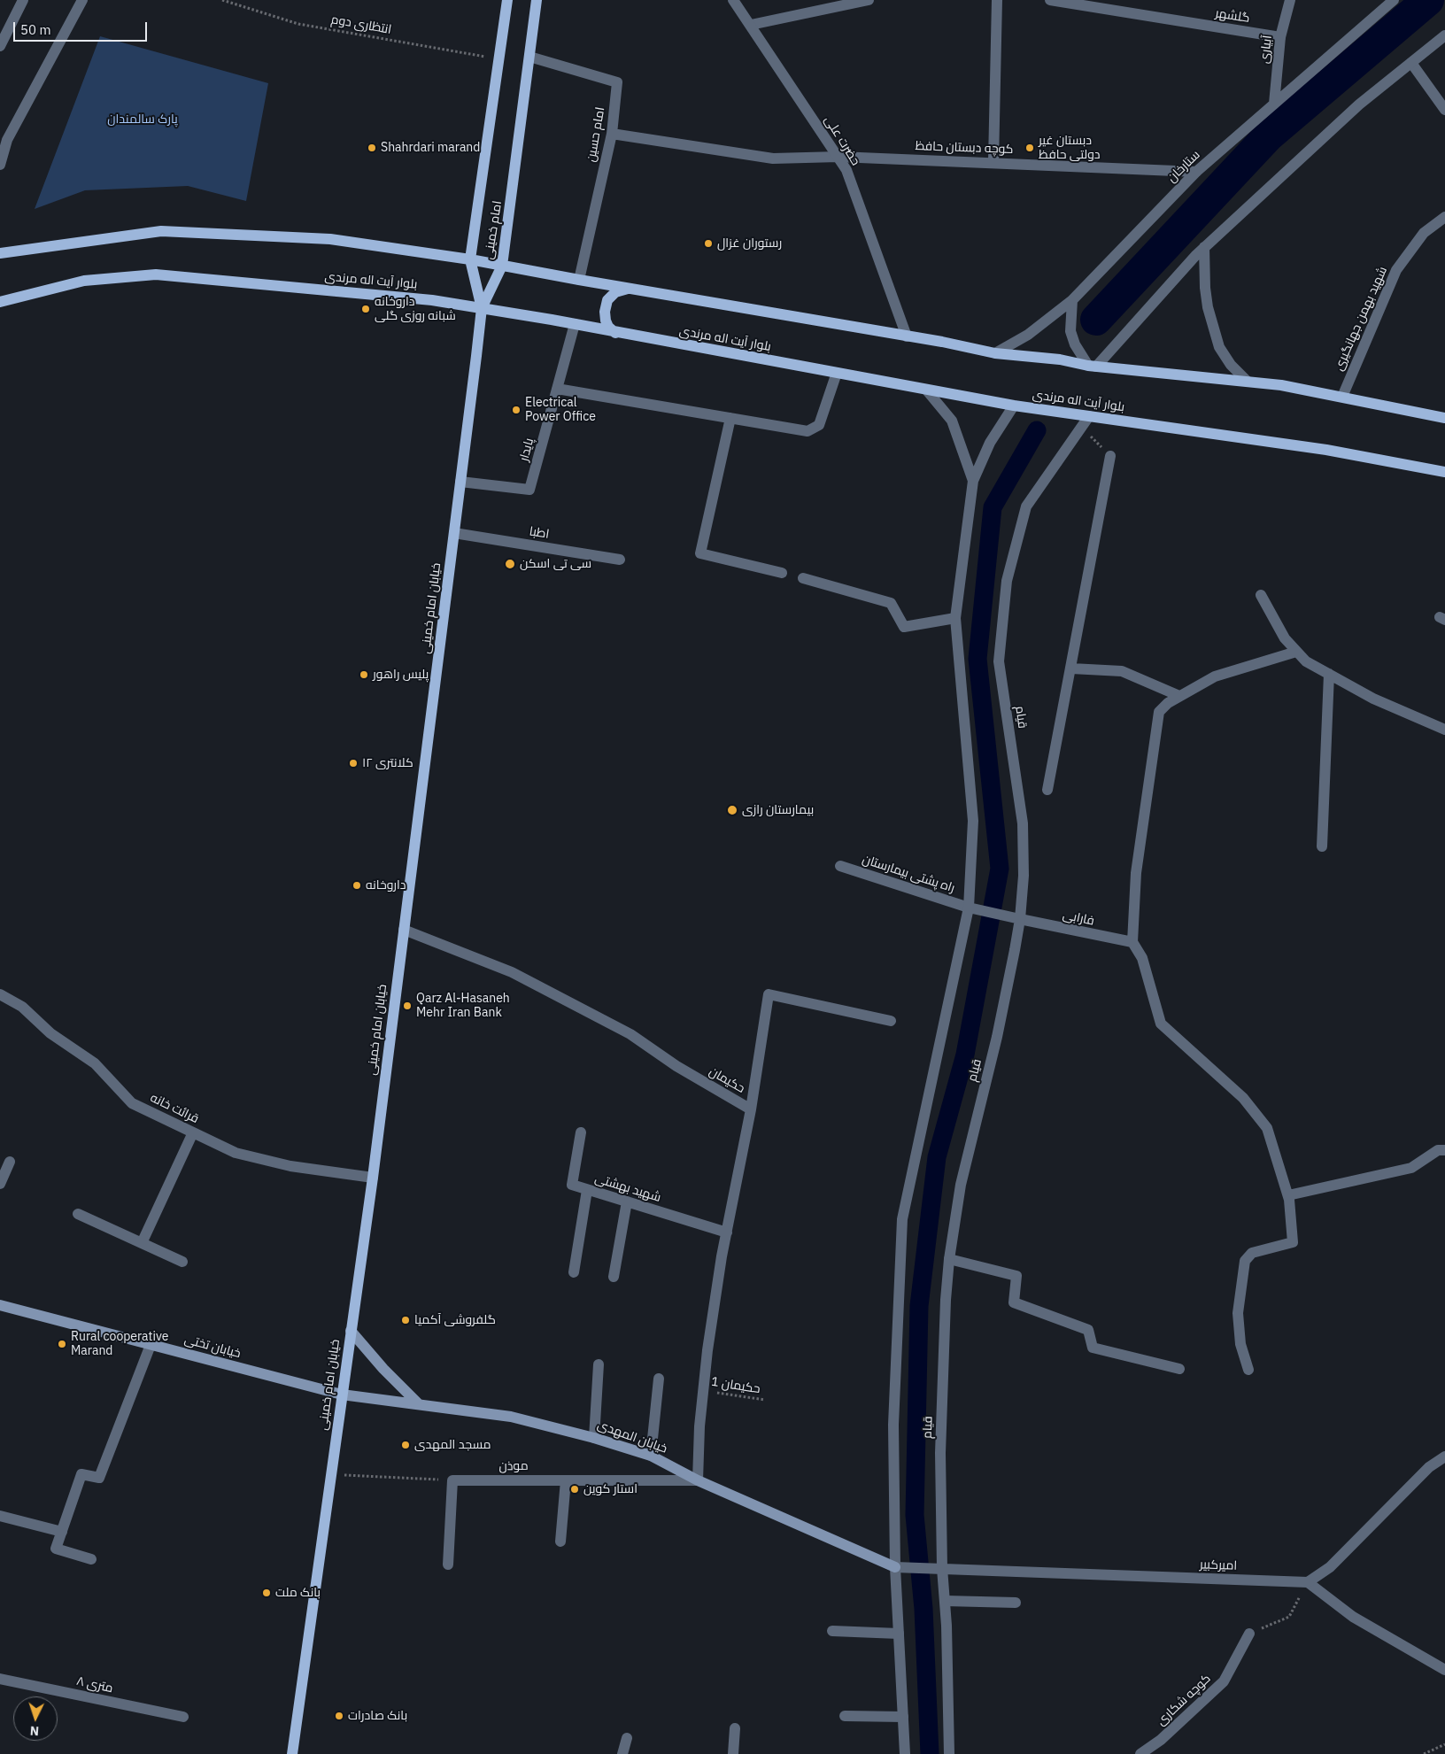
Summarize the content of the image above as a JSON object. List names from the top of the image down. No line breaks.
{"streets":{"main road":["امام خمینی","بلوار آیت اله مرندی","خیابان امام خمینی","خیابان تختی","خیابان المهدی"],"street":["گلشهر","آبیاری","امام حسین","حضرت علی","کوچه دبستان حافظ","ستارخان","شهید بهمن جهانگیری","پایدار","اطبا","قیام","راه پشتی بیمارستان","فارابی","حکیمان","قرائت خانه","شهید بهشتی","موذن","امیرکبیر","۸ متری","کوچه شکاری"],"path":["انتظاری دوم","حکیمان 1"]},"crossings":[["گلشهر","آبیاری"],["انتظاری دوم","امام خمینی"],["آبیاری","ستارخان"],["امام حسین","کوچه دبستان حافظ"],["امام حسین","امام خمینی"],["حضرت علی","کوچه دبستان حافظ"],["کوچه دبستان حافظ","ستارخان"],["امام خمینی","بلوار آیت اله مرندی"],["امام خمینی","خیابان امام خمینی"],["بلوار آیت اله مرندی","پایدار"],["بلوار آیت اله مرندی","خیابان امام خمینی"],["بلوار آیت اله مرندی","قیام"],["پایدار","خیابان امام خمینی"],["اطبا","خیابان امام خمینی"],["خیابان امام خمینی","حکیمان"],["خیابان امام خمینی","قرائت خانه"],["خیابان امام خمینی","خیابان تختی"],["خیابان امام خمینی","خیابان المهدی"],["قیام","راه پشتی بیمارستان"],["قیام","فارابی"],["قیام","امیرکبیر"],["راه پشتی بیمارستان","فارابی"],["حکیمان","شهید بهشتی"],["حکیمان","حکیمان 1"],["حکیمان","خیابان المهدی"],["حکیمان","موذن"],["خیابان تختی","خیابان المهدی"],["خیابان المهدی","موذن"],["خیابان المهدی","امیرکبیر"]],"parks":["پارک سالمندان"],"places":["Shahrdari marand","دبستان غیر دولتی حافظ","رستوران غزال","داروخانه شبانه روزی گلی","Electrical Power Office","سی تی اسکن","پلیس راهور","کلانتری ۱۲","بیمارستان رازی","داروخانه","Qarz Al-Hasaneh Mehr Iran Bank","گلفروشی آکمیا","Rural cooperative Marand","مسجد المهدی","استار کوین","بانک ملت","بانک صادرات"],"scale_bar":"50 m","north":"bottom"}
